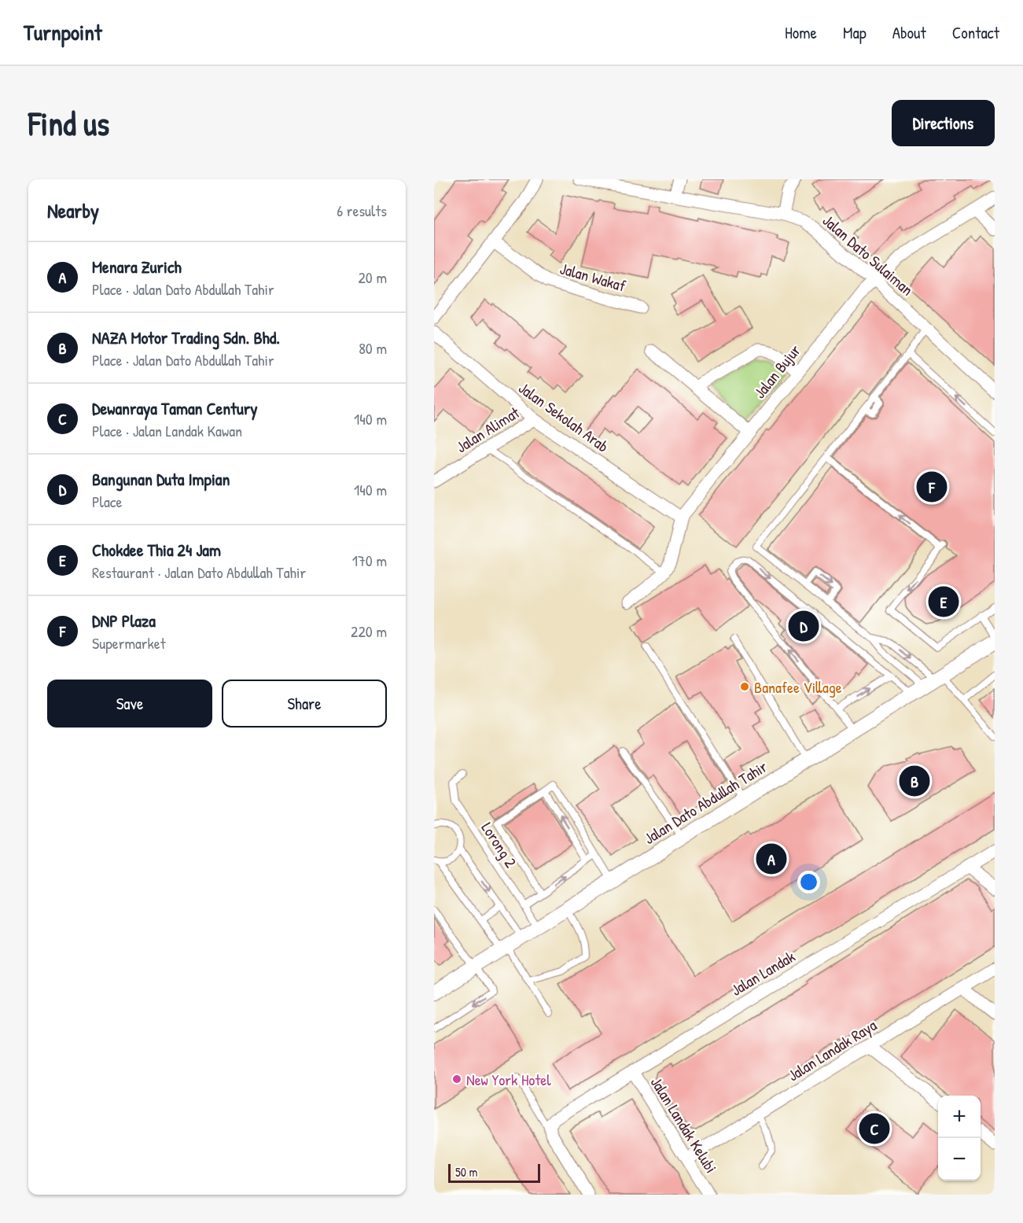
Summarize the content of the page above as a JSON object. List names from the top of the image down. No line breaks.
{"streets":{"street":["Jalan Dato Sulaiman","Jalan Wakaf","Jalan Bujur","Jalan Sekolah Arab","Jalan Alimat","Jalan Dato Abdullah Tahir","Jalan Landak","Jalan Landak Raya","Jalan Landak Kelubi"],"lane":["Lorong 2"]},"crossings":[["Jalan Dato Sulaiman","Jalan Bujur"],["Jalan Bujur","Jalan Sekolah Arab"],["Jalan Sekolah Arab","Jalan Alimat"],["Jalan Dato Abdullah Tahir","Lorong 2"],["Jalan Landak","Jalan Landak Kelubi"],["Jalan Landak Raya","Jalan Landak Kelubi"]],"places":["Banafee Village","New York Hotel"],"scale_bar":"50 m","page":{"header":"Turnpoint","nav":["Home","Map","About","Contact"],"buttons":["Directions",["Save","Share"]],"title":"Find us","heading":["Nearby","6 results"],"list":[{"mark":"A","name":"Menara Zurich","note":"Place · Jalan Dato Abdullah Tahir","value":"20 m"},{"mark":"B","name":"NAZA Motor Trading Sdn. Bhd.","note":"Place · Jalan Dato Abdullah Tahir","value":"80 m"},{"mark":"C","name":"Dewanraya Taman Century","note":"Place · Jalan Landak Kawan","value":"140 m"},{"mark":"D","name":"Bangunan Duta Impian","note":"Place","value":"140 m"},{"mark":"E","name":"Chokdee Thia 24 Jam","note":"Restaurant · Jalan Dato Abdullah Tahir","value":"170 m"},{"mark":"F","name":"DNP Plaza","note":"Supermarket","value":"220 m"}],"pins":["F","E","D","B","A","C"],"map_buttons":["+","−"],"scale":"50 m"}}
